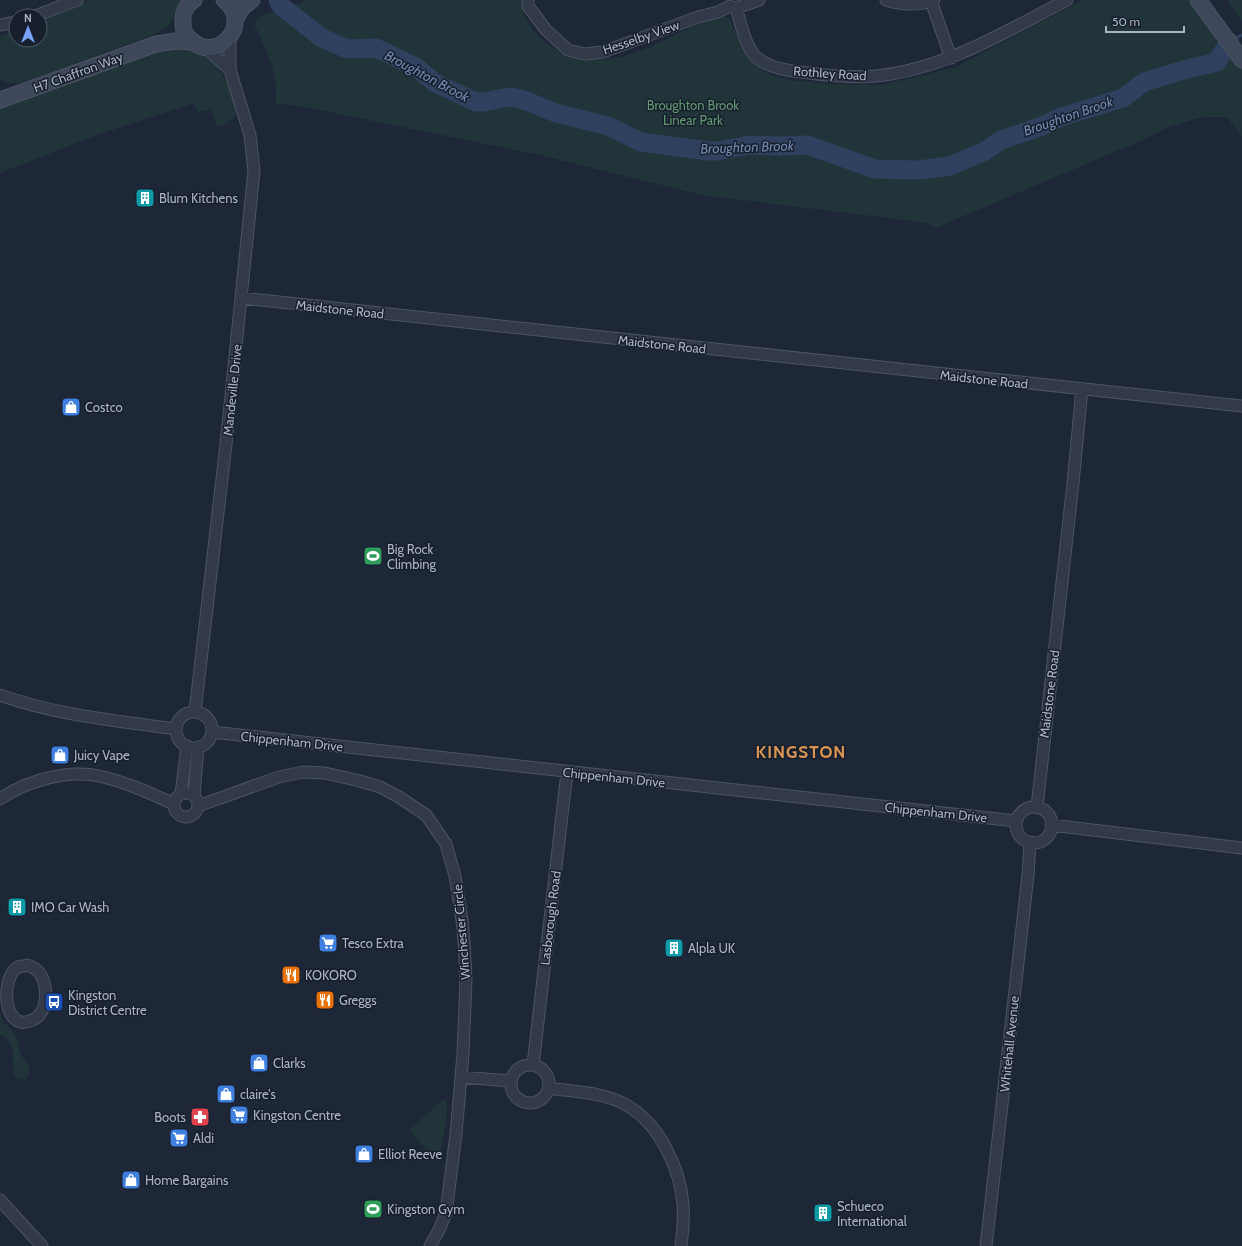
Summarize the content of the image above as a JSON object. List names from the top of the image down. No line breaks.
{"streets":{"street":["Hesselby View","H7 Chaffron Way","Rothley Road","Maidstone Road","Mandeville Drive","Chippenham Drive","Lasborough Road","Winchester Circle","Whitehall Avenue"]},"crossings":[["Hesselby View","Rothley Road"],["Maidstone Road","Mandeville Drive"],["Maidstone Road","Chippenham Drive"],["Maidstone Road","Whitehall Avenue"],["Mandeville Drive","Chippenham Drive"],["Chippenham Drive","Lasborough Road"],["Chippenham Drive","Whitehall Avenue"]],"districts":["KINGSTON"],"water":["Broughton Brook"],"parks":["Broughton Brook Linear Park"],"places":{"building":["Blum Kitchens","IMO Car Wash","Alpla UK","Schueco International"],"shop":["Costco","Juicy Vape","Clarks","claire's","Elliot Reeve","Home Bargains"],"sports":["Big Rock Climbing","Kingston Gym"],"supermarket":["Tesco Extra","Kingston Centre","Aldi"],"restaurant":["KOKORO","Greggs"],"bus stop":["Kingston District Centre"],"pharmacy":["Boots"]},"scale_bar":"50 m","north":"top"}
